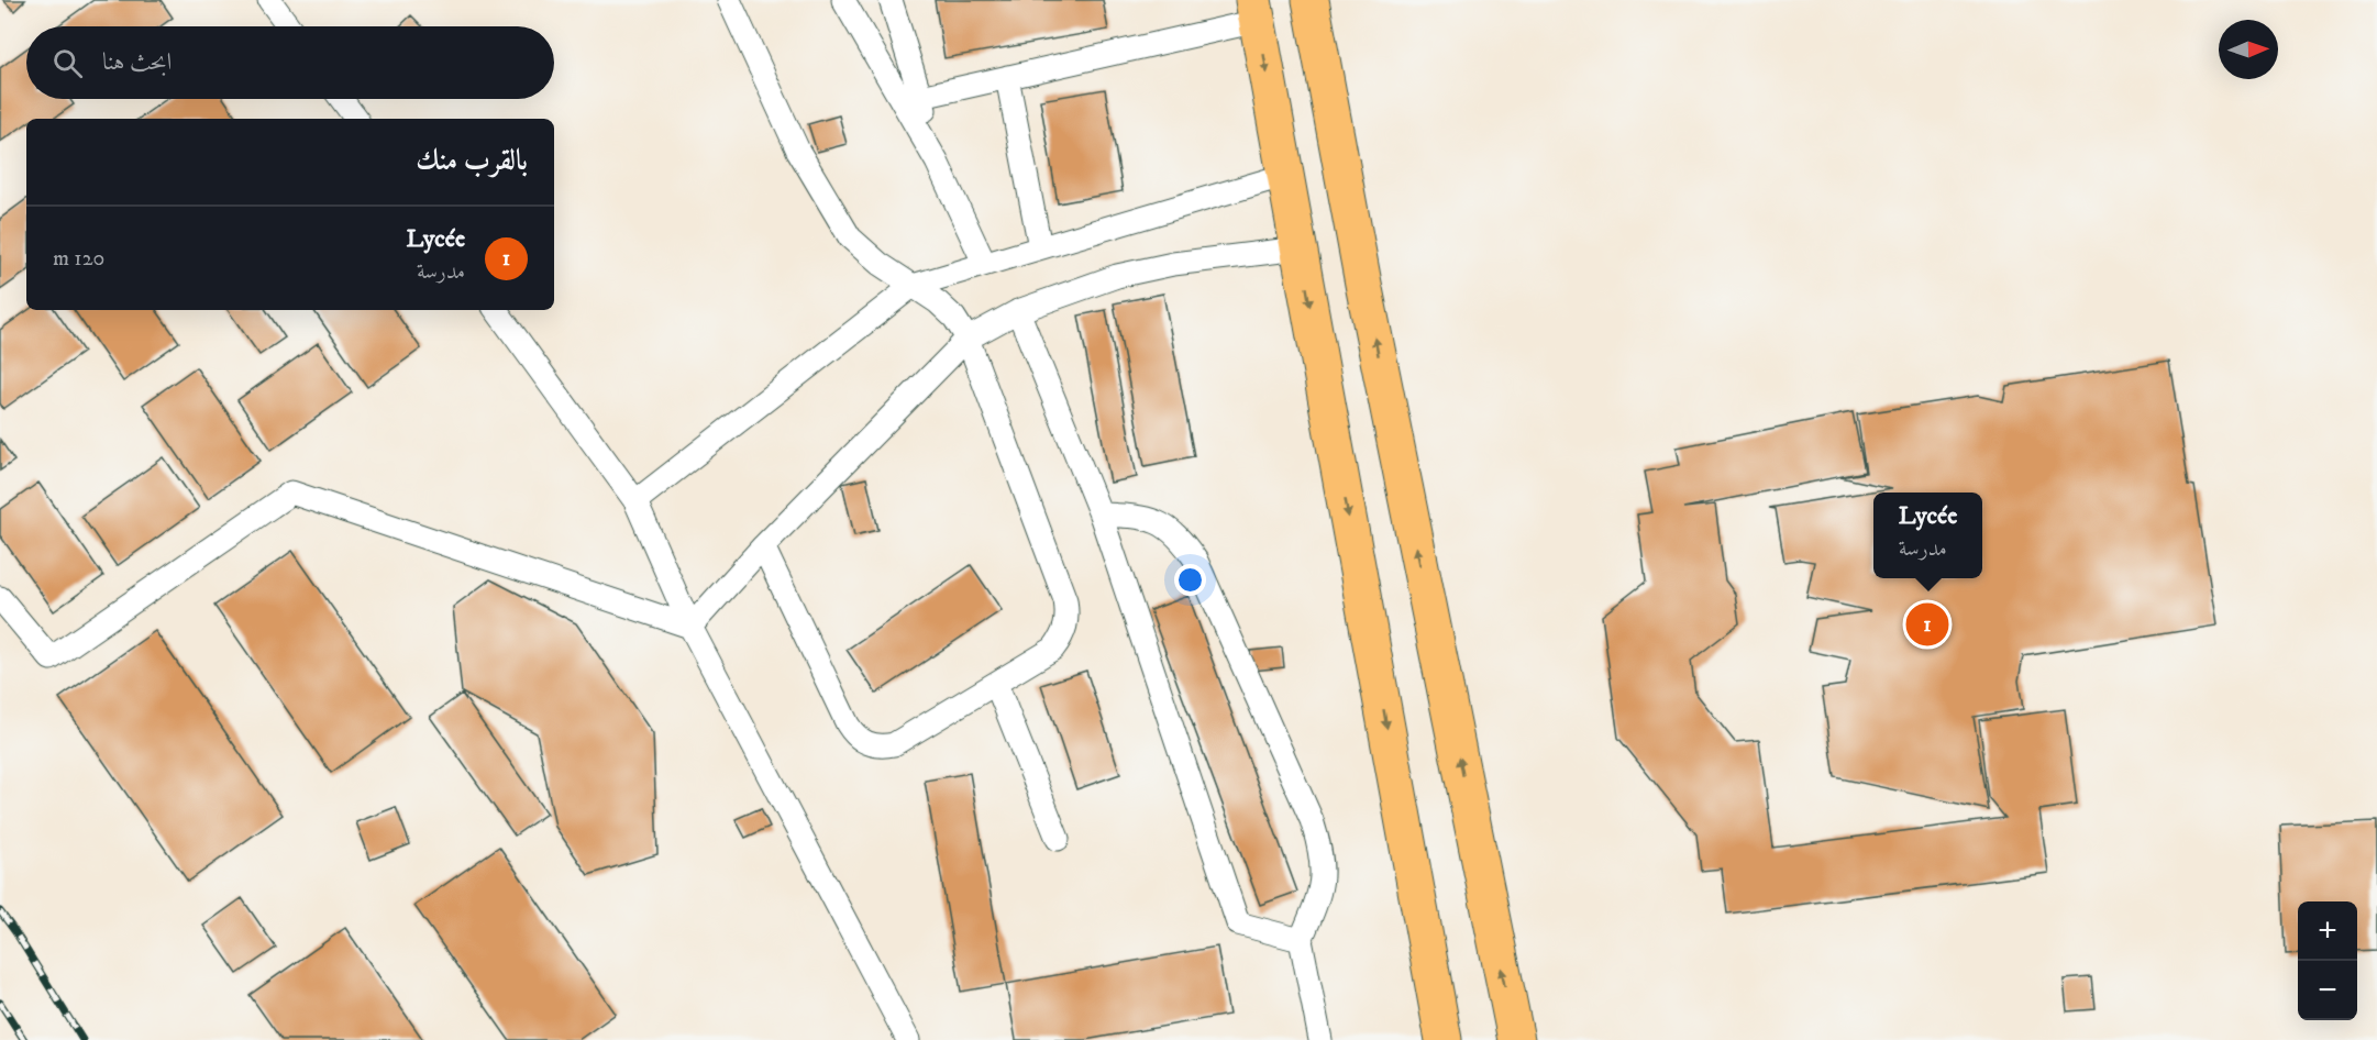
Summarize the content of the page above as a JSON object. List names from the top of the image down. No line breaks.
{"north":"right","page":{"search":"ابحث هنا","heading":"بالقرب منك","list":[{"mark":"1","name":"Lycée","note":"مدرسة","value":"120 m"}],"popup":["Lycée","مدرسة"],"pins":"1","map_buttons":["+","−"]}}
